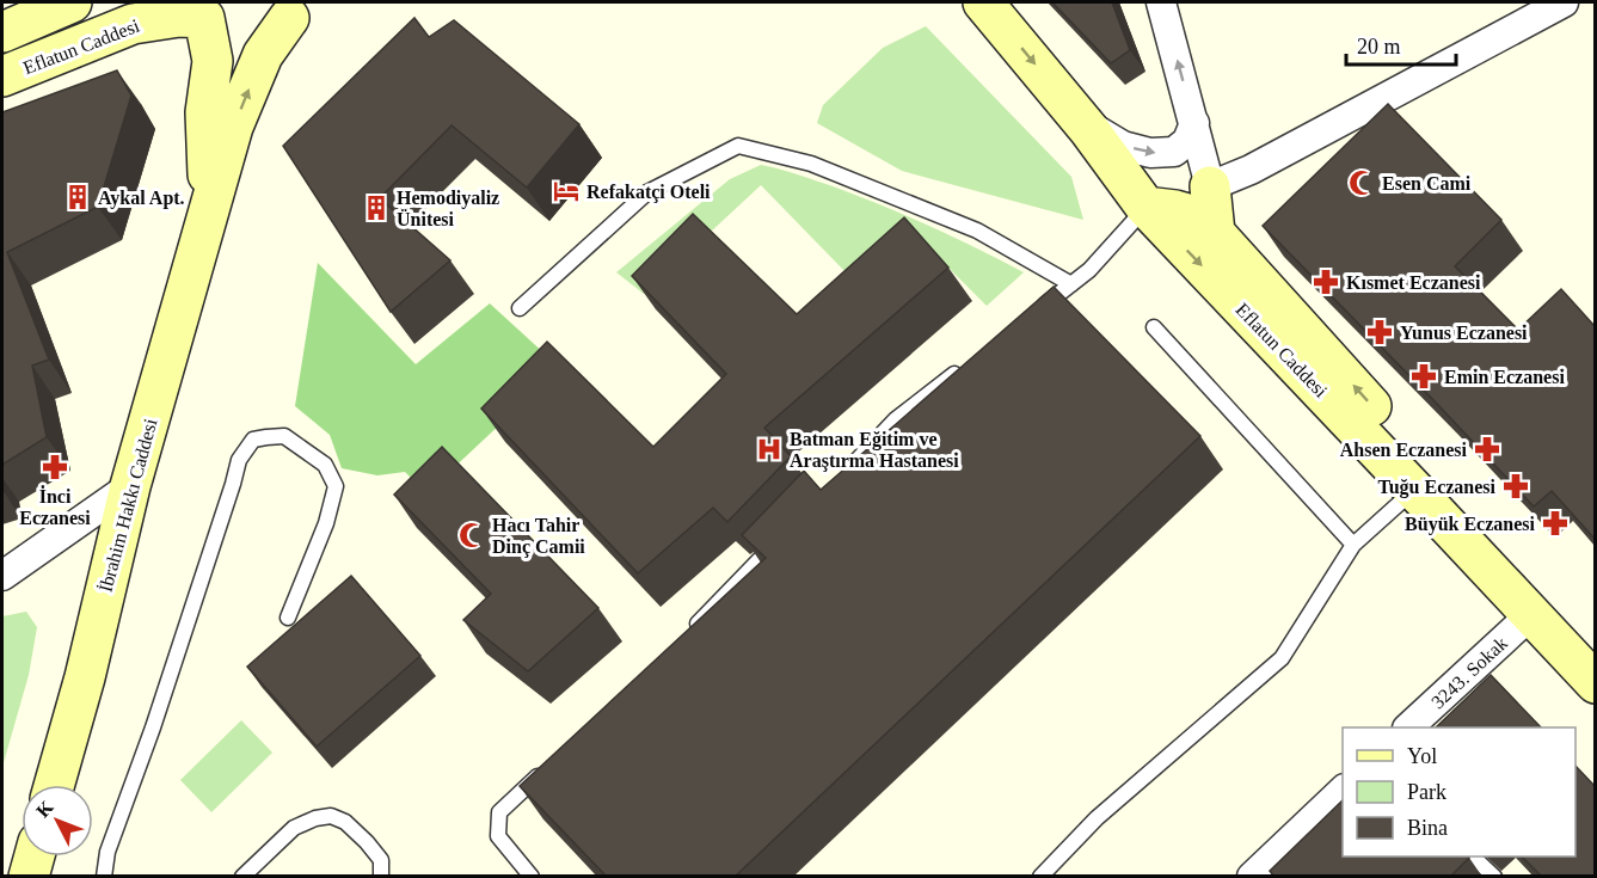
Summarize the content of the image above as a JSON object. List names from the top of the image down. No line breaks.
{"streets":{"street":["Eflatun Caddesi","İbrahim Hakkı Caddesi","3243. Sokak"]},"crossings":[["Eflatun Caddesi","3243. Sokak"]],"places":{"mosque":["Esen Cami","Hacı Tahir Dinç Camii"],"hotel":["Refakatçi Oteli"],"building":["Aykal Apt.","Hemodiyaliz Ünitesi"],"pharmacy":["Kısmet Eczanesi","Yunus Eczanesi","Emin Eczanesi","Ahsen Eczanesi","İnci Eczanesi","Tuğu Eczanesi","Büyük Eczanesi"],"hospital":["Batman Eğitim ve Araştırma Hastanesi"]},"legend":["Yol","Park","Bina"],"scale_bar":"20 m","north":"top left"}
